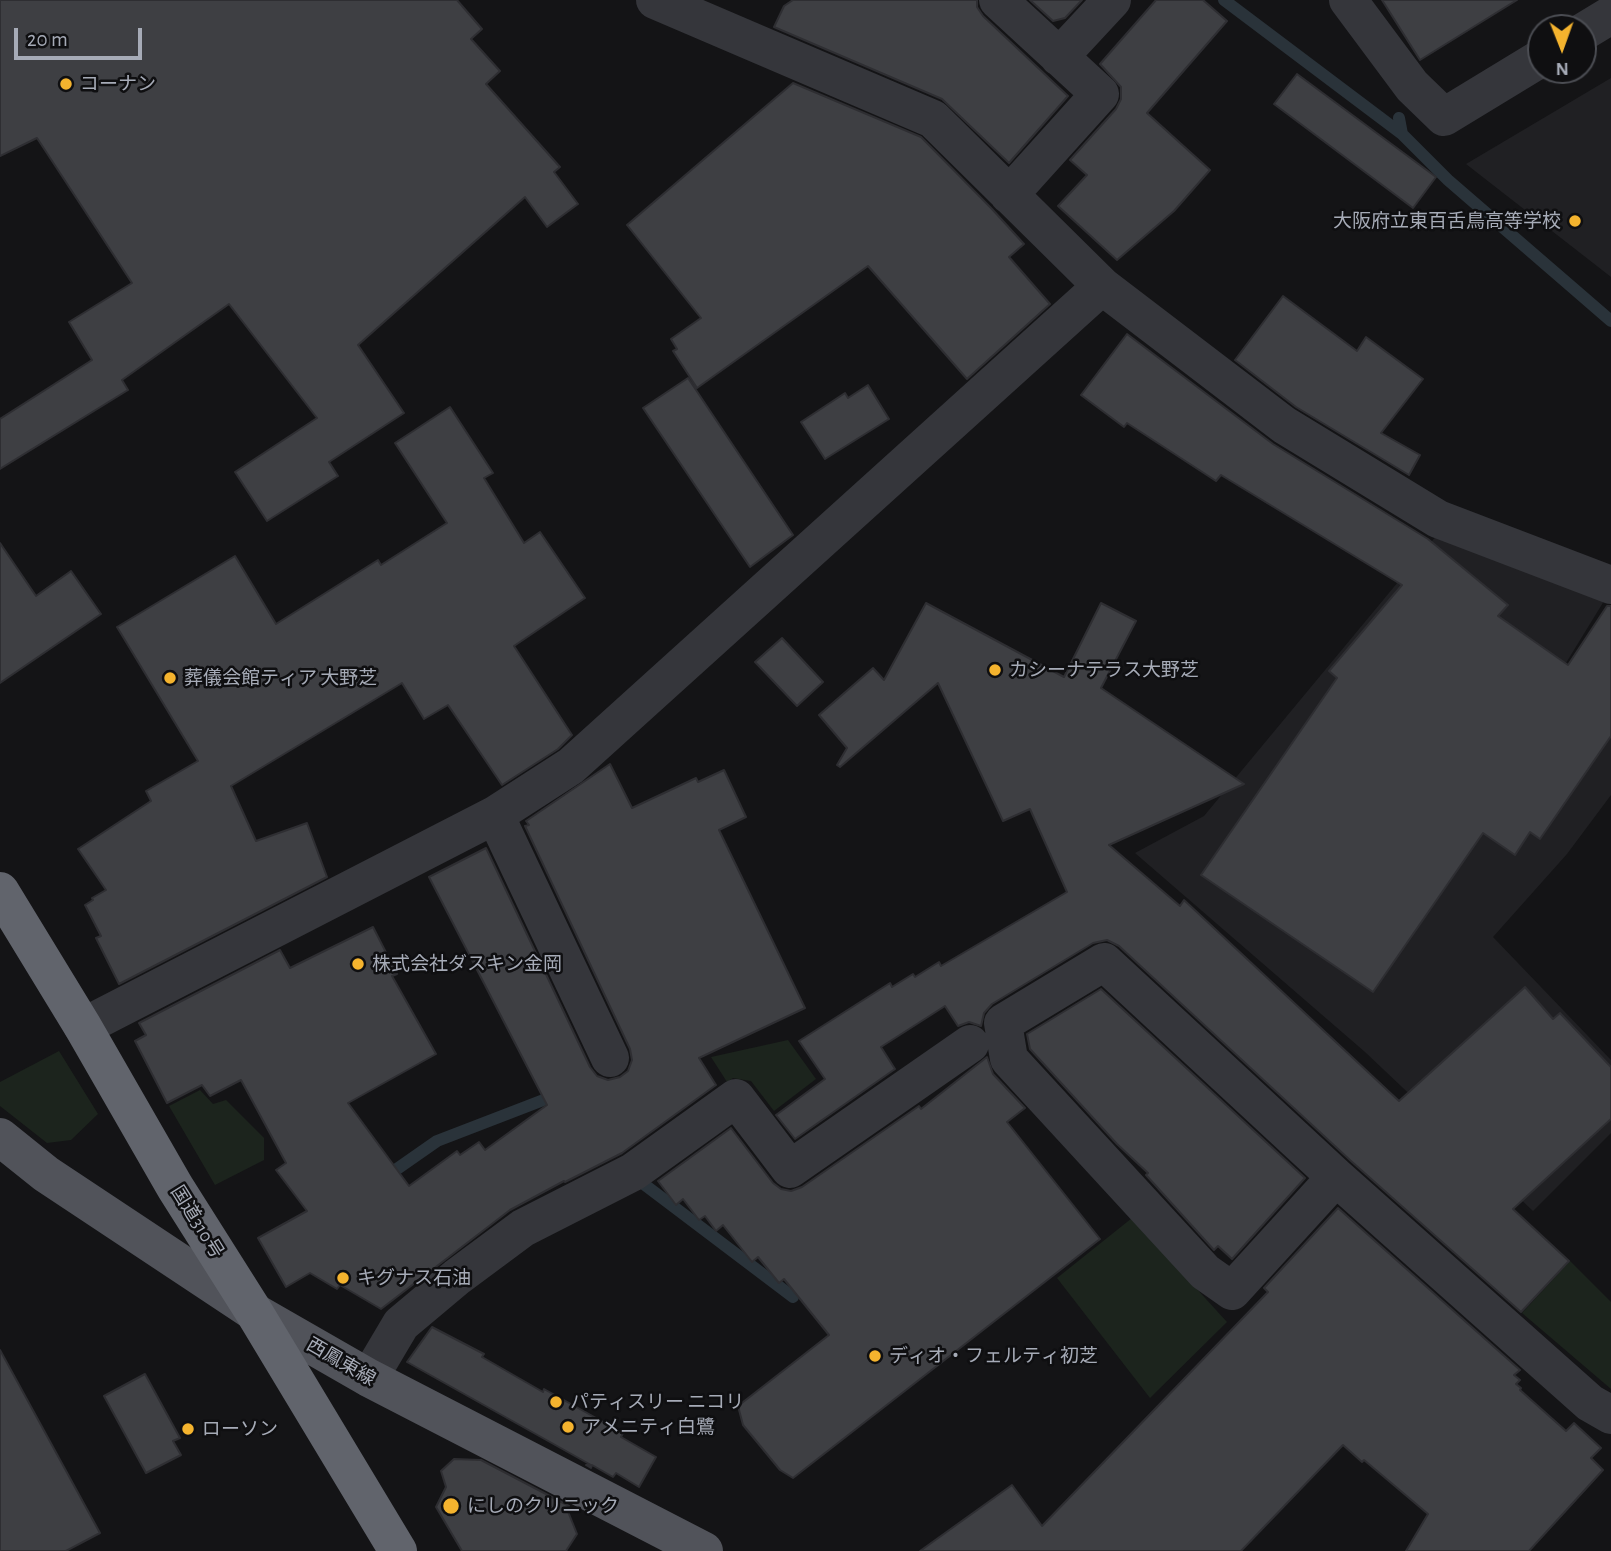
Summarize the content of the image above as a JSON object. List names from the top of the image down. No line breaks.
{"streets":{"highway":["国道310号"],"main road":["西鳳東線"]},"crossings":[["国道310号","西鳳東線"]],"places":["コーナン","大阪府立東百舌鳥高等学校","カシーナテラス大野芝","葬儀会館ティア 大野芝","株式会社ダスキン金岡","キグナス石油","ディオ・フェルティ初芝","パティスリー ニコリ","アメニティ白鷺","ローソン","にしのクリニック"],"scale_bar":"20 m","north":"bottom"}
